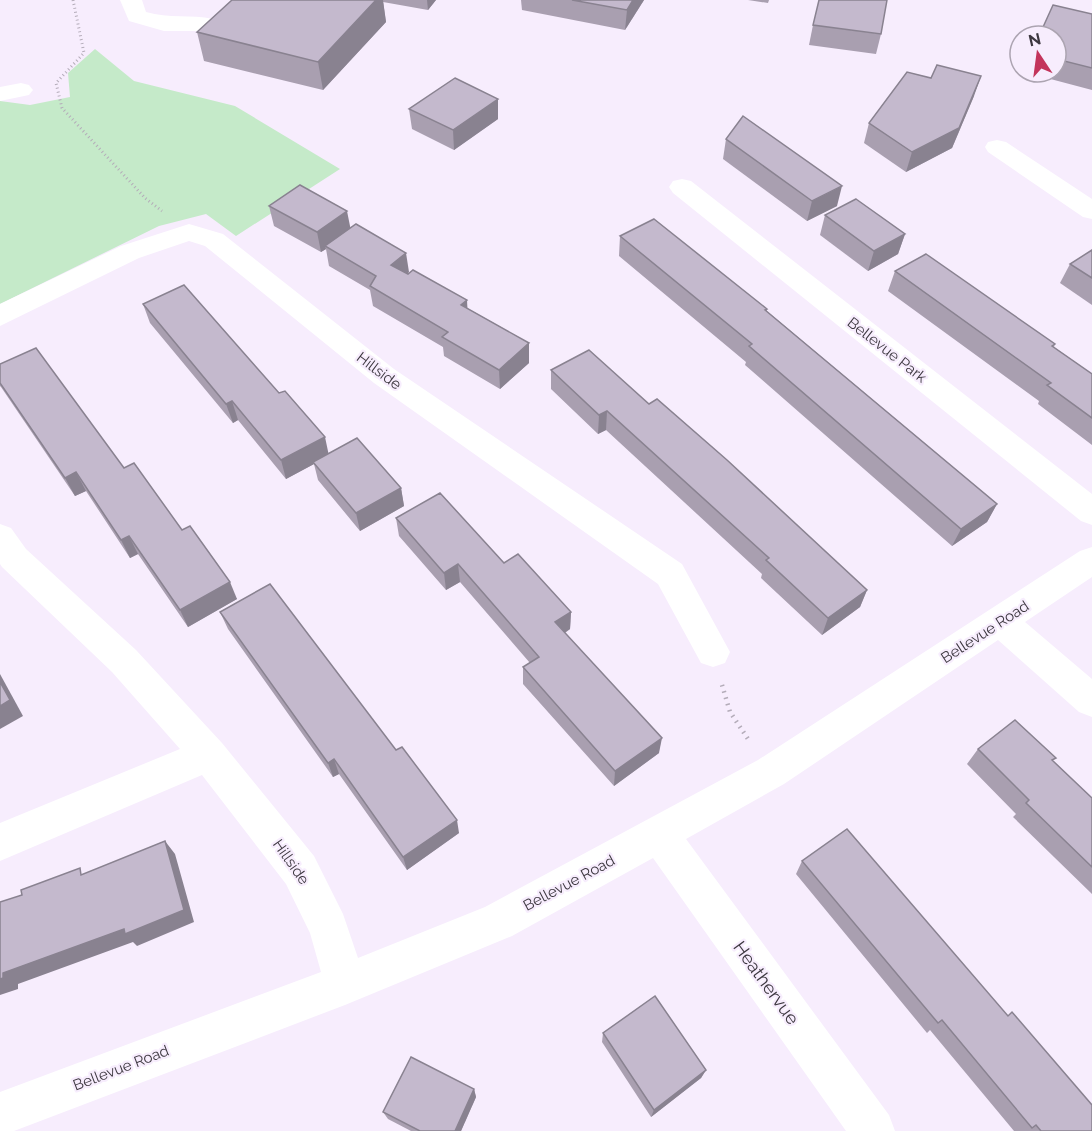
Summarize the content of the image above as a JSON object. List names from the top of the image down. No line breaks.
{"streets":{"street":["Bellevue Park","Hillside","Bellevue Road","Heathervue"]},"crossings":[["Hillside","Bellevue Road"],["Bellevue Road","Heathervue"]],"north":"top"}
